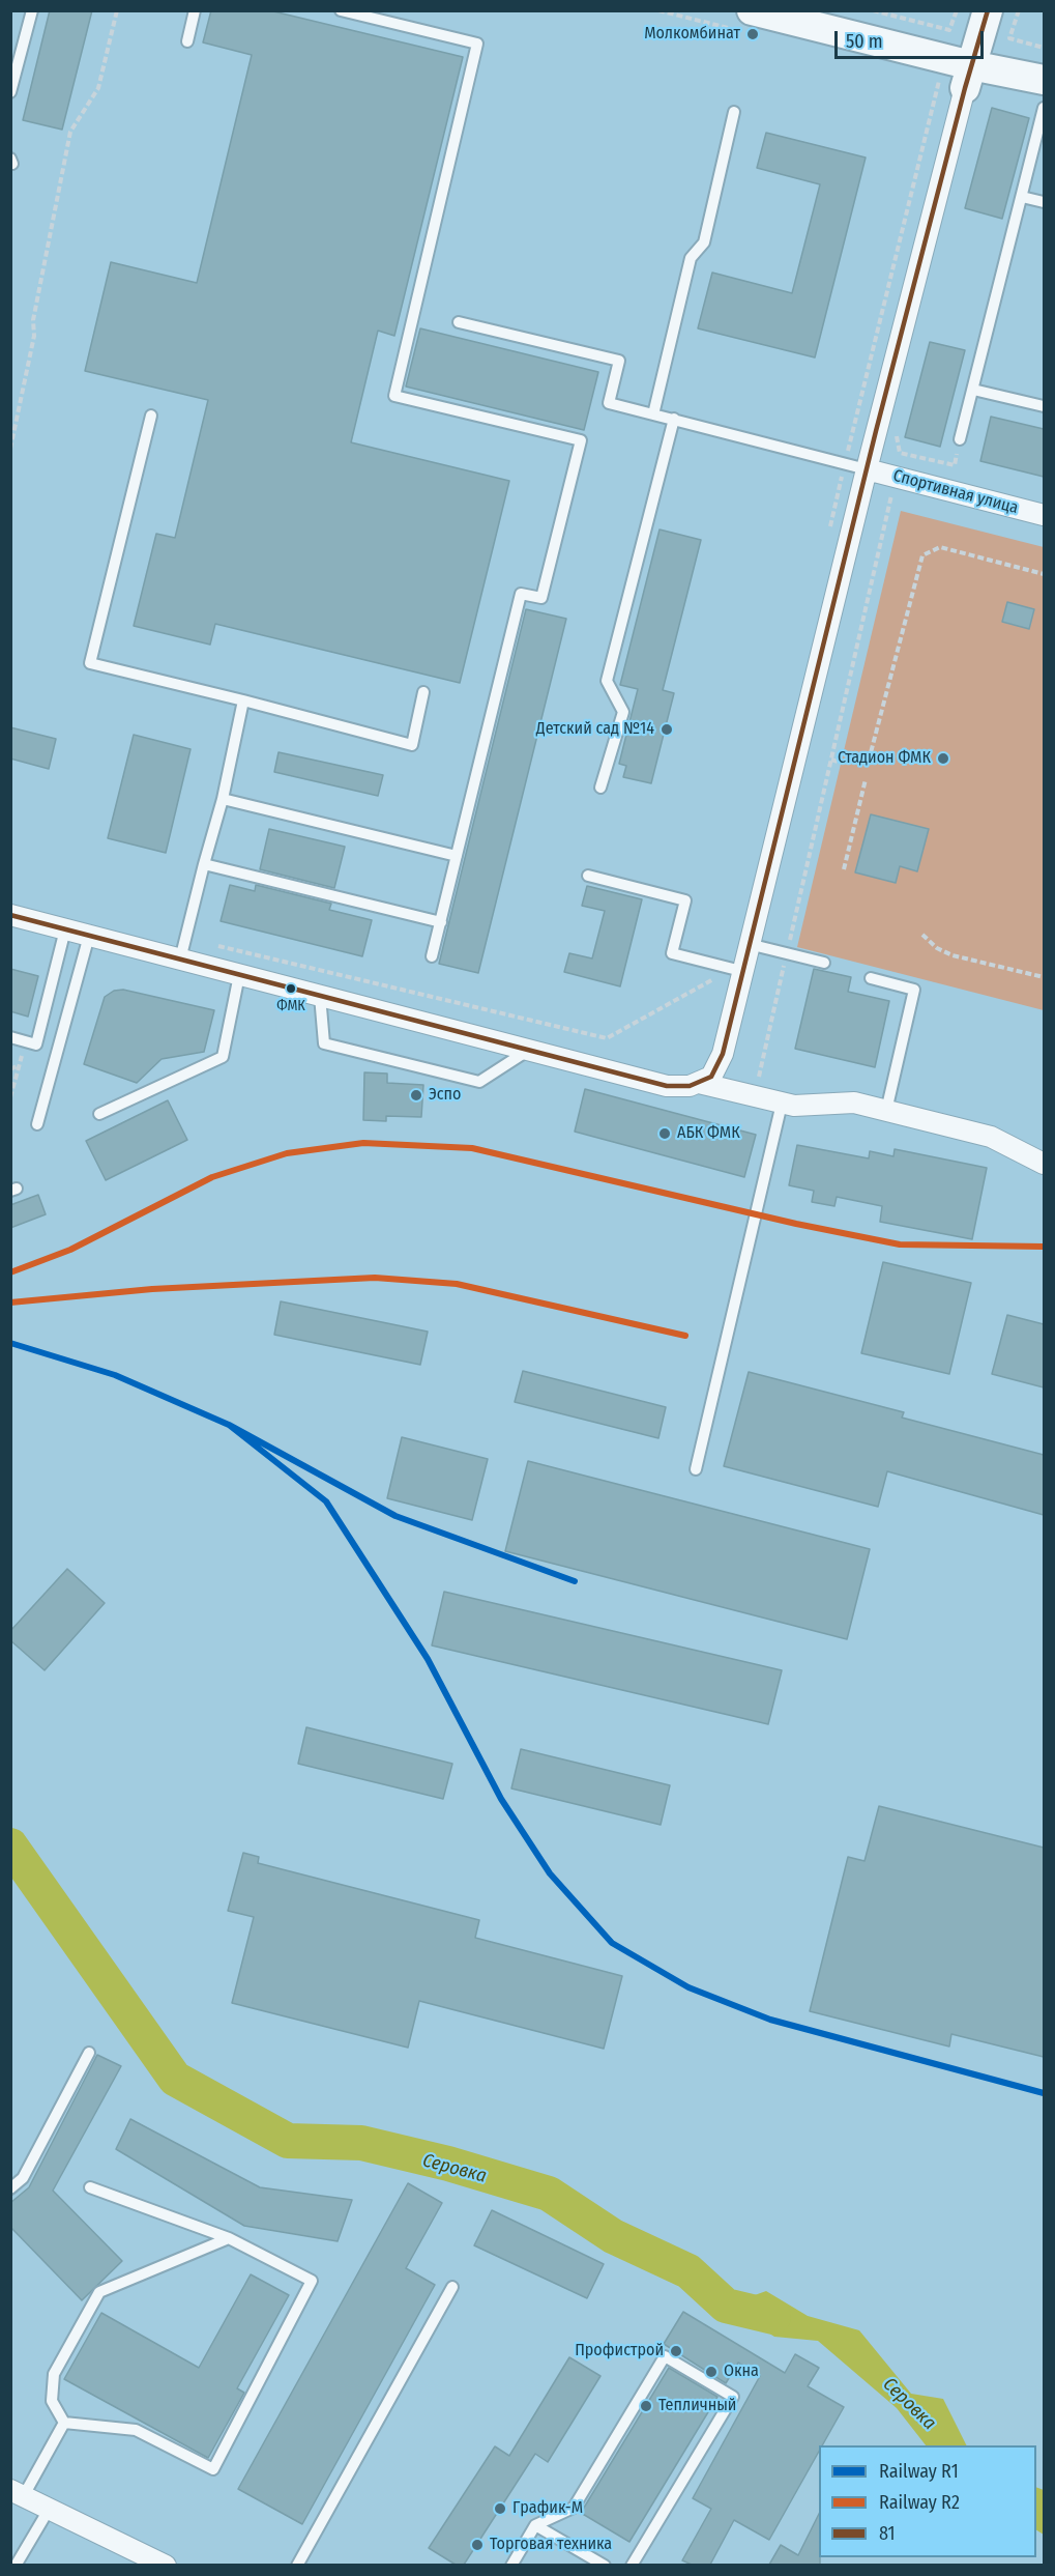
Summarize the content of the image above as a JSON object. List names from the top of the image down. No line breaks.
{"streets":{"street":["Спортивная улица"]},"water":["Серовка"],"places":["Молкомбинат","Детский сад №14","Стадион ФМК","ФМК","Эспо","АБК ФМК","Профистрой","Окна","Тепличный","График-М","Торговая техника"],"lines":["transit line 81","rail line R2","rail line R1"],"legend":["Railway R1","Railway R2","81"],"scale_bar":"50 m"}
